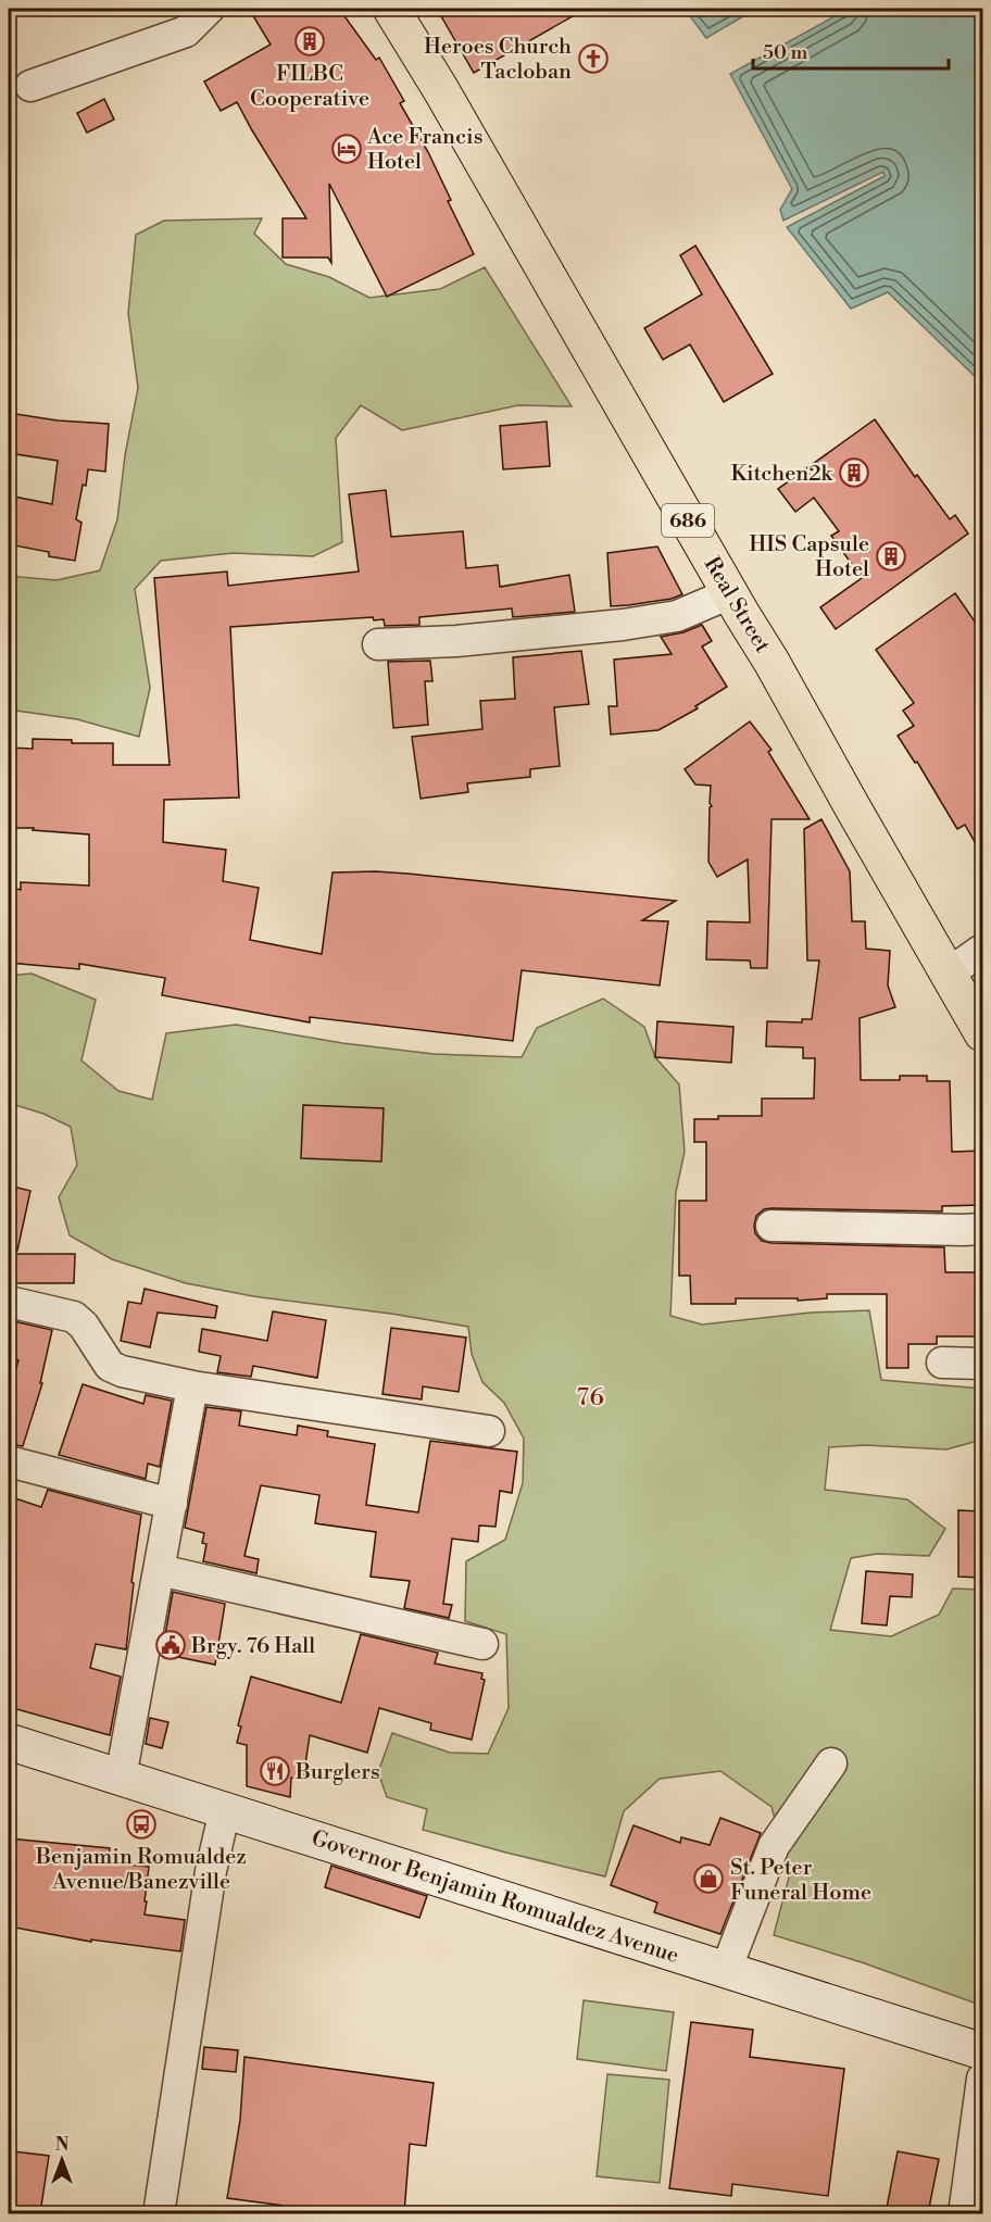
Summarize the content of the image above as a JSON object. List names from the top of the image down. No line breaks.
{"streets":{"main road":["686","Real Street","Governor Benjamin Romualdez Avenue"]},"districts":["76"],"places":{"building":["FILBC Cooperative","Kitchen2k","HIS Capsule Hotel"],"church":["Heroes Church Tacloban"],"hotel":["Ace Francis Hotel"],"public building":["Brgy. 76 Hall"],"restaurant":["Burglers"],"bus stop":["Benjamin Romualdez Avenue/Banezville"],"shop":["St. Peter Funeral Home"]},"scale_bar":"50 m","north":"top"}
